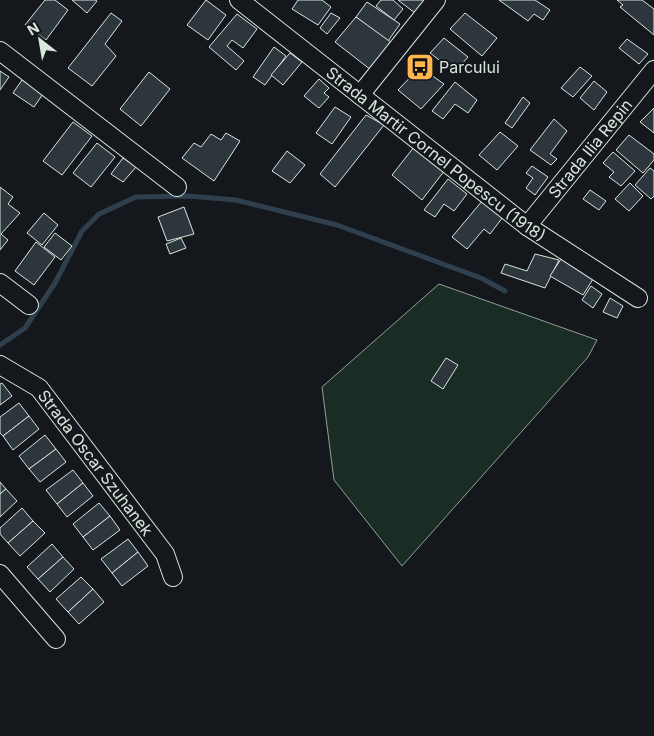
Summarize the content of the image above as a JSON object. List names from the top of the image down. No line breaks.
{"streets":{"street":["Strada Ilia Repin","Strada Martir Cornel Popescu (1918)","Strada Oscar Szuhanek"]},"crossings":[["Strada Ilia Repin","Strada Martir Cornel Popescu (1918)"]],"places":{"bus stop":["Parcului"]},"north":"top left"}
